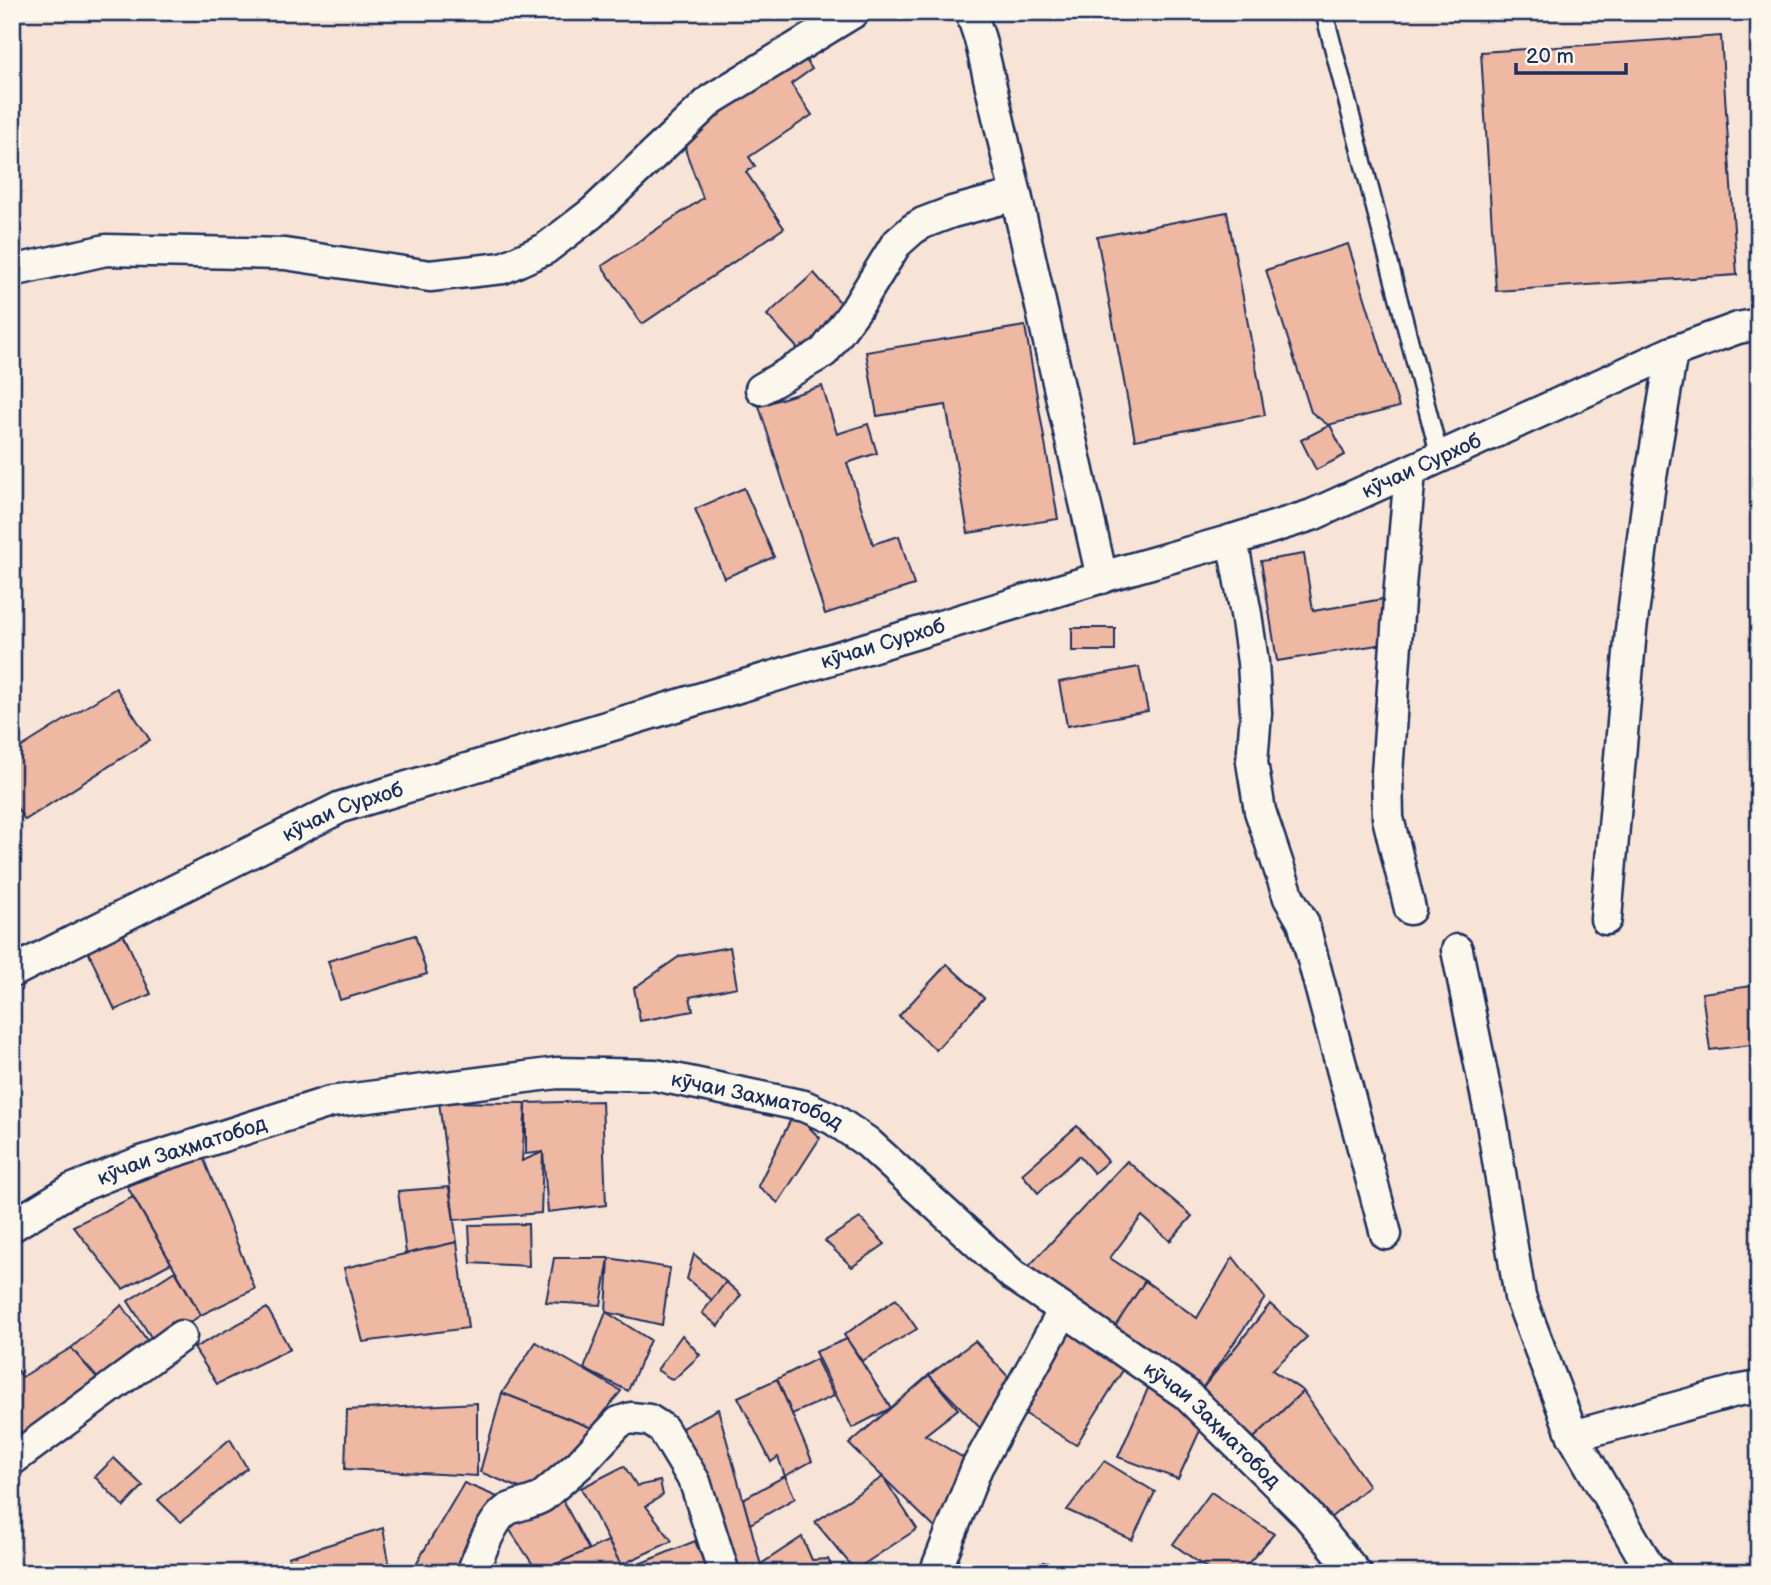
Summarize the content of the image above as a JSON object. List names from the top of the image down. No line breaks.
{"streets":{"street":["кӯчаи Сурхоб","кӯчаи Заҳматобод"]},"scale_bar":"20 m"}
